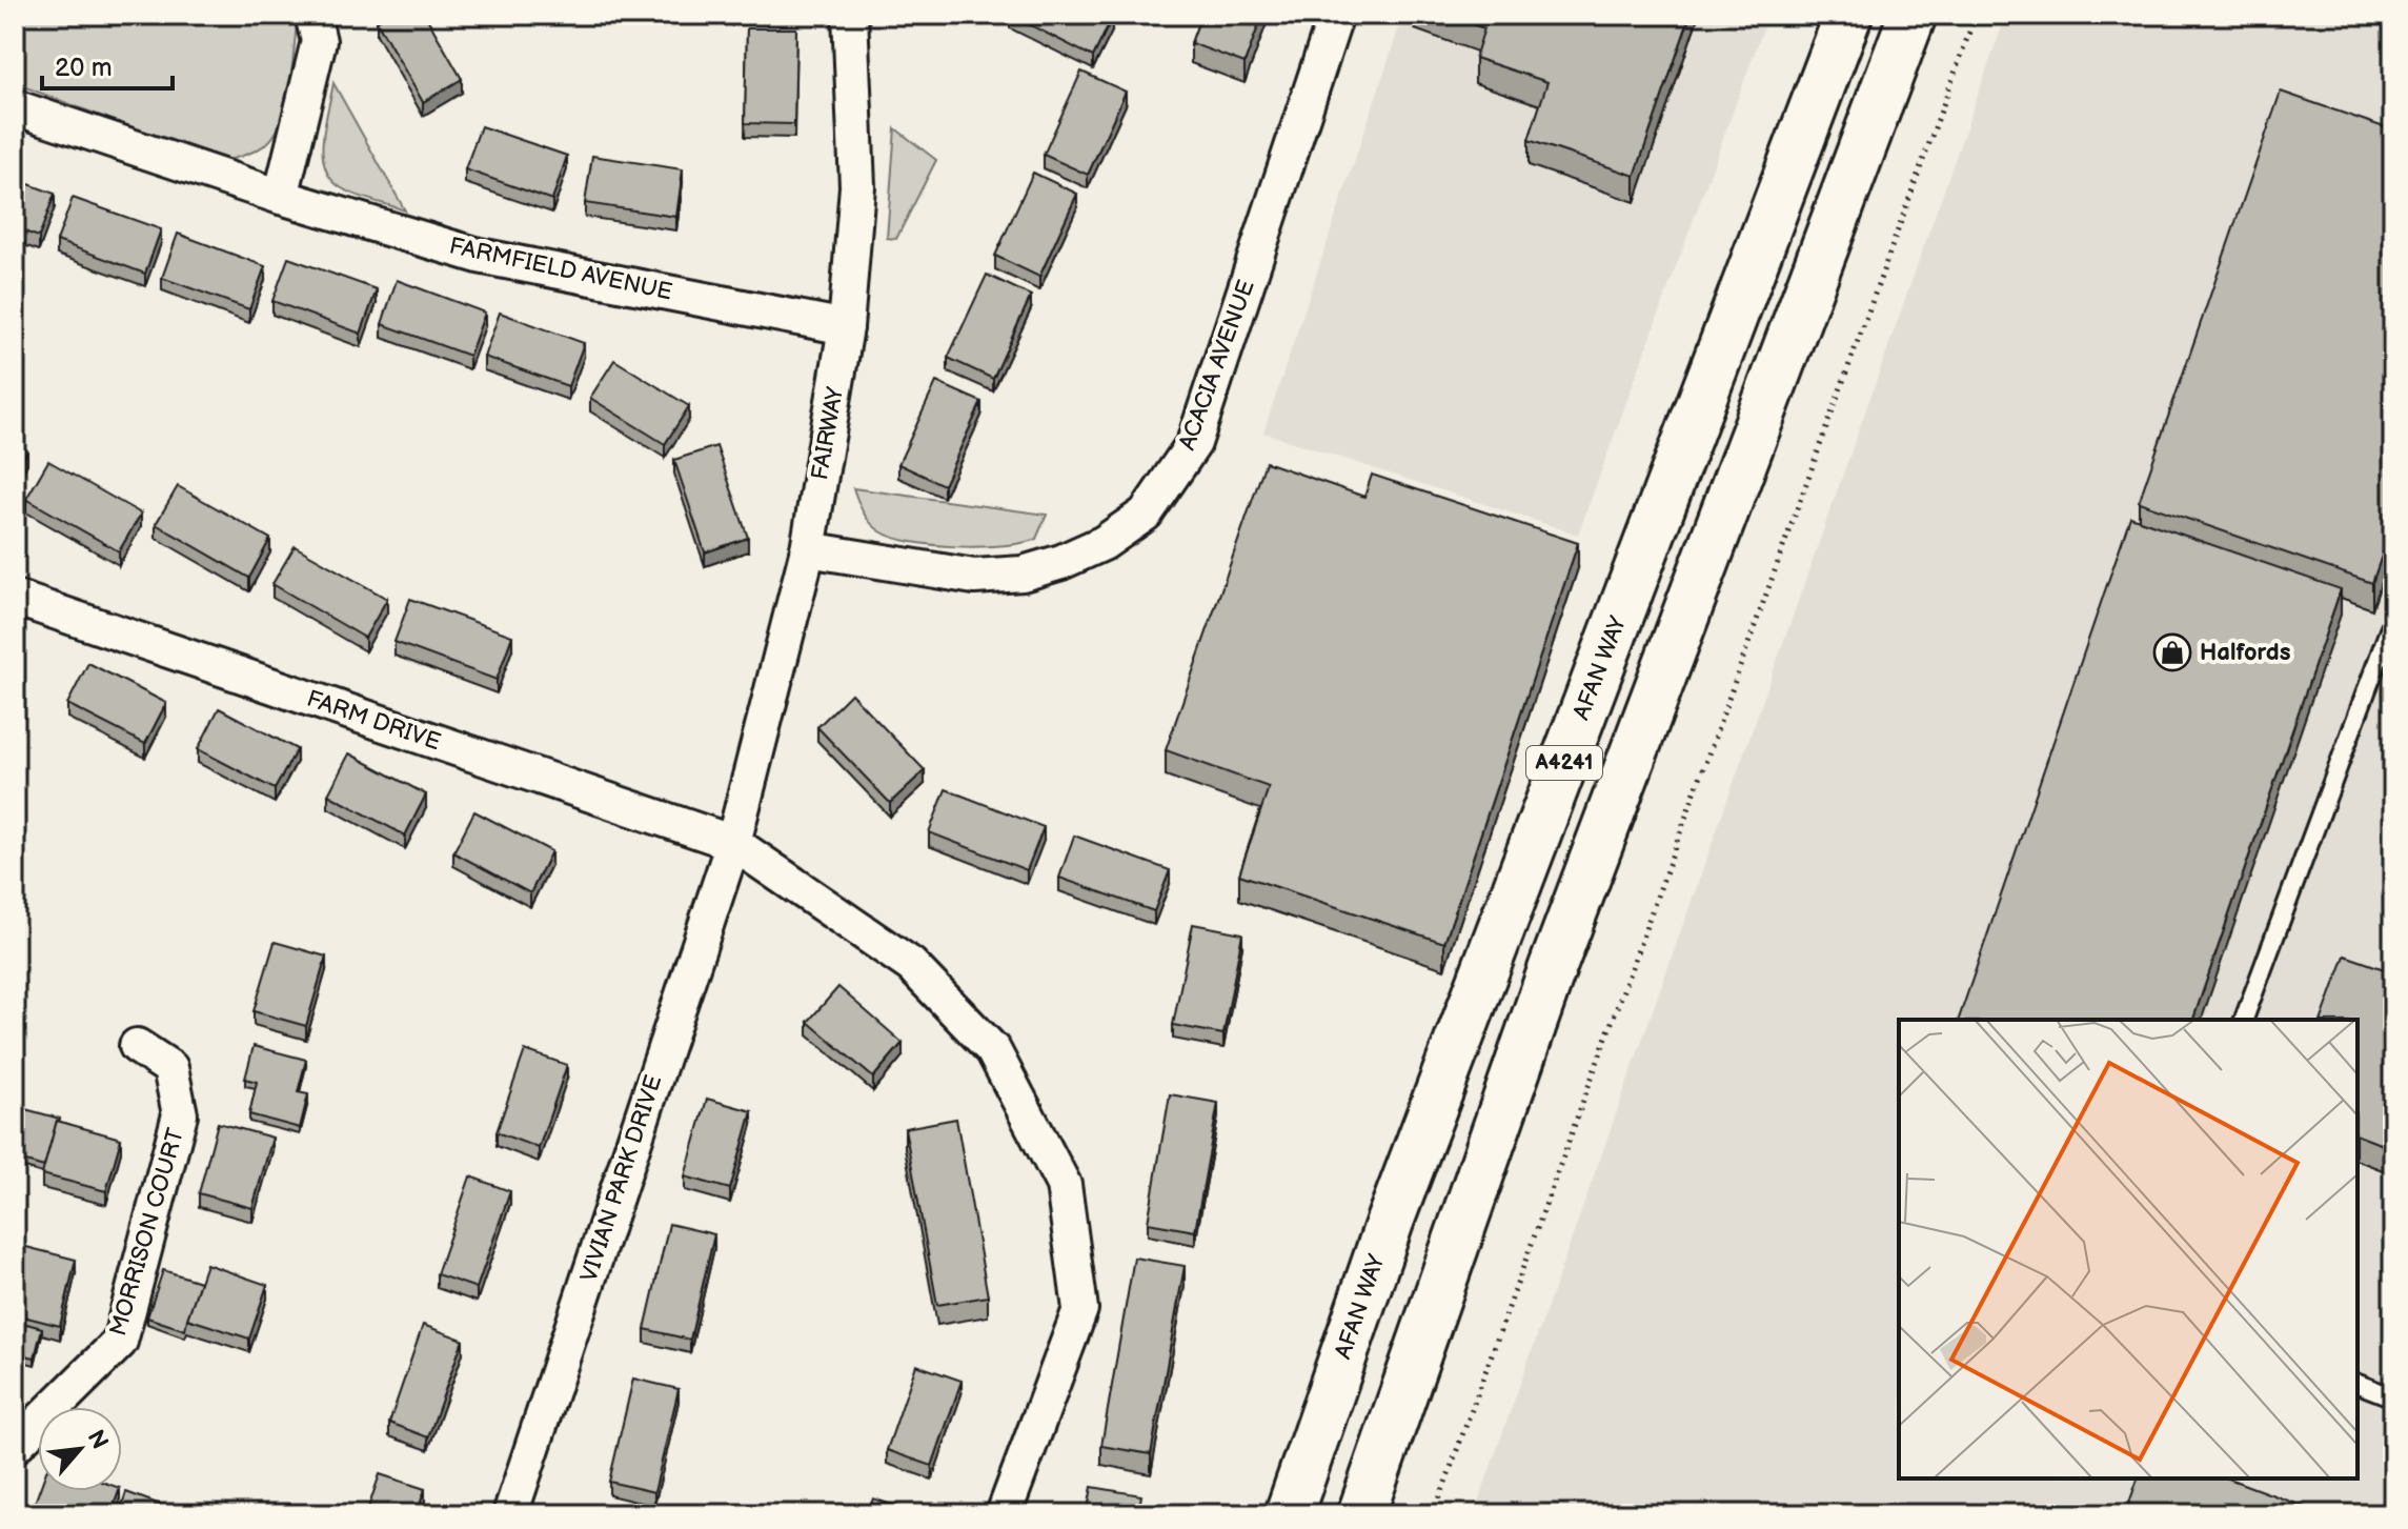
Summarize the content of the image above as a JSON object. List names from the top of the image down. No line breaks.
{"streets":{"main road":["AFAN WAY","A4241"],"street":["FARMFIELD AVENUE","ACACIA AVENUE","FAIRWAY","FARM DRIVE","VIVIAN PARK DRIVE","MORRISON COURT"]},"crossings":[["FARMFIELD AVENUE","FAIRWAY"],["ACACIA AVENUE","FAIRWAY"],["FAIRWAY","FARM DRIVE"],["FAIRWAY","VIVIAN PARK DRIVE"],["FARM DRIVE","VIVIAN PARK DRIVE"]],"places":{"shop":["Halfords"]},"scale_bar":"20 m","north":"top right"}
